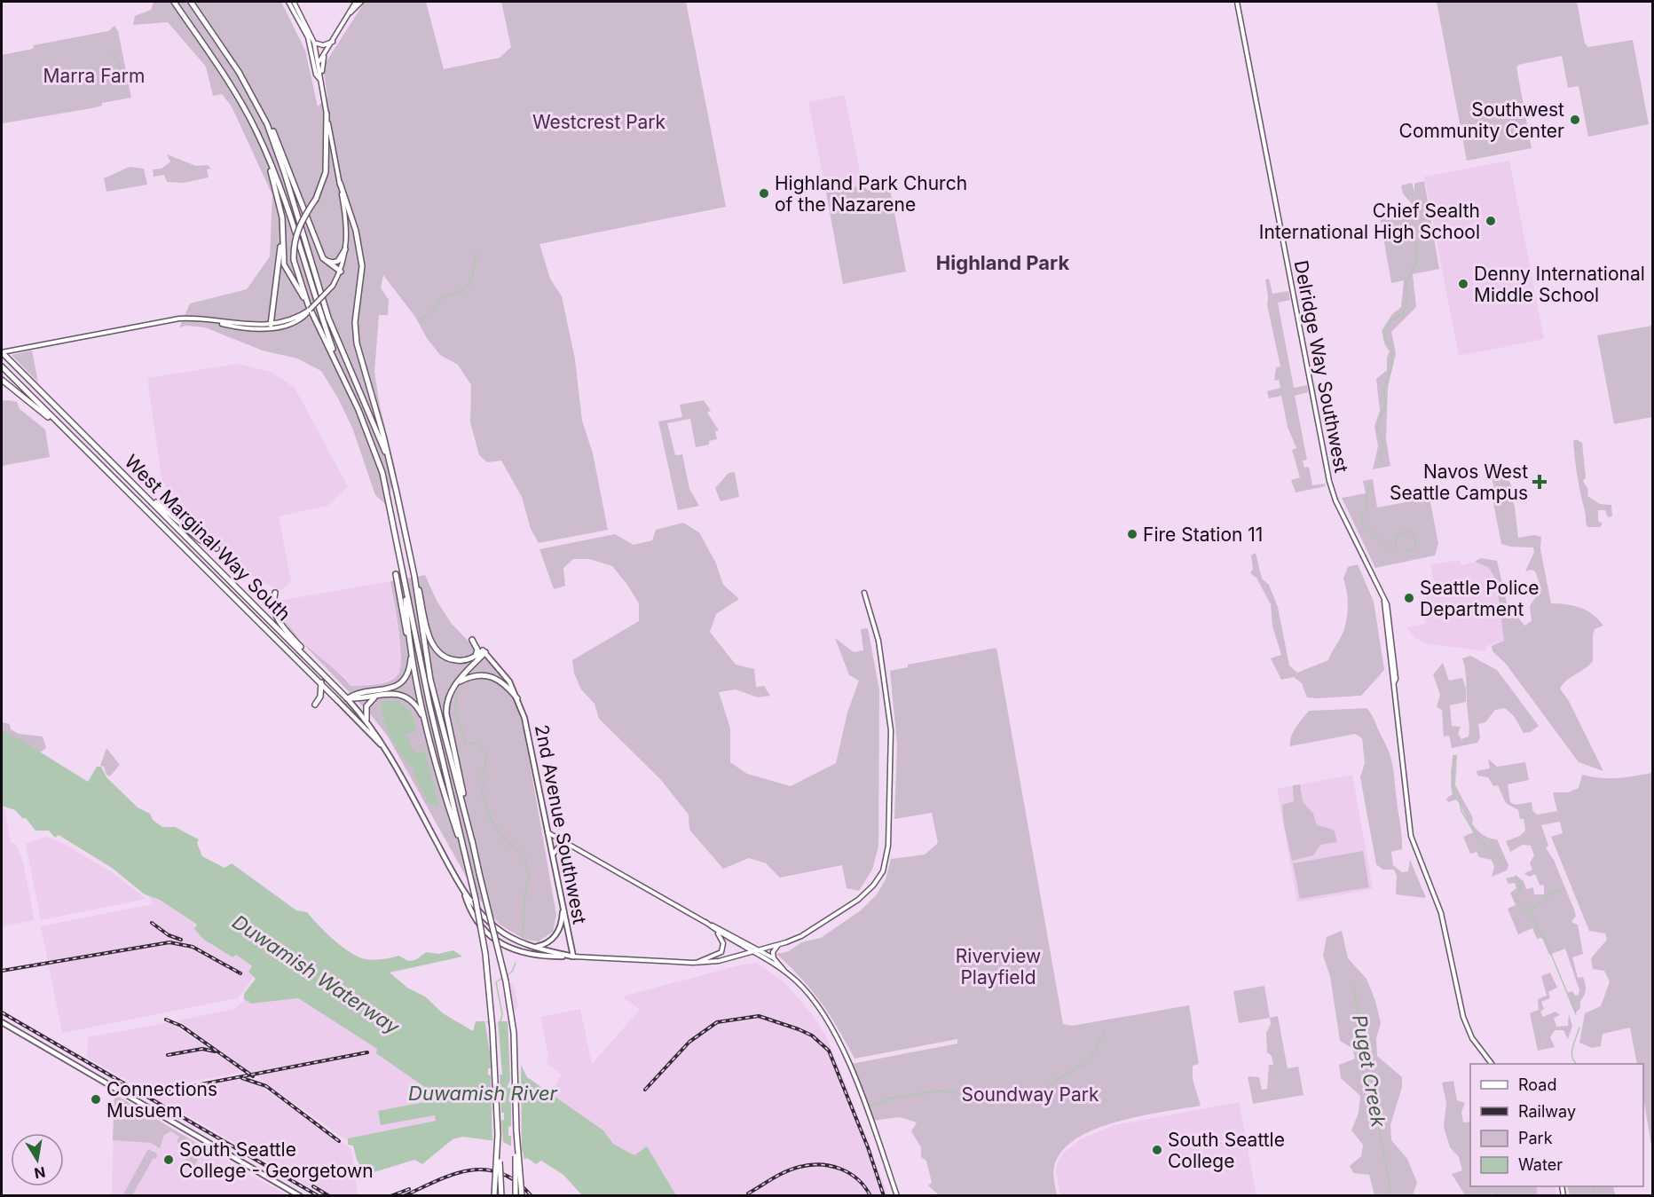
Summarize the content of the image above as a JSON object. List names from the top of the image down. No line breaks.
{"streets":{"highway":["West Marginal Way South"],"main road":["Delridge Way Southwest","2nd Avenue Southwest"]},"crossings":[["West Marginal Way South","2nd Avenue Southwest"]],"districts":["Highland Park"],"water":["Duwamish Waterway","Puget Creek","Duwamish River"],"parks":["Marra Farm","Westcrest Park","Riverview Playfield","Soundway Park"],"places":{"other":["Southwest Community Center","Highland Park Church of the Nazarene","Chief Sealth International High School","Denny International Middle School","Fire Station 11","Seattle Police Department","Connections Musuem","South Seattle College","South Seattle College - Georgetown"],"health":["Navos West Seattle Campus"]},"legend":["Road","Railway","Park","Water"],"north":"bottom"}
